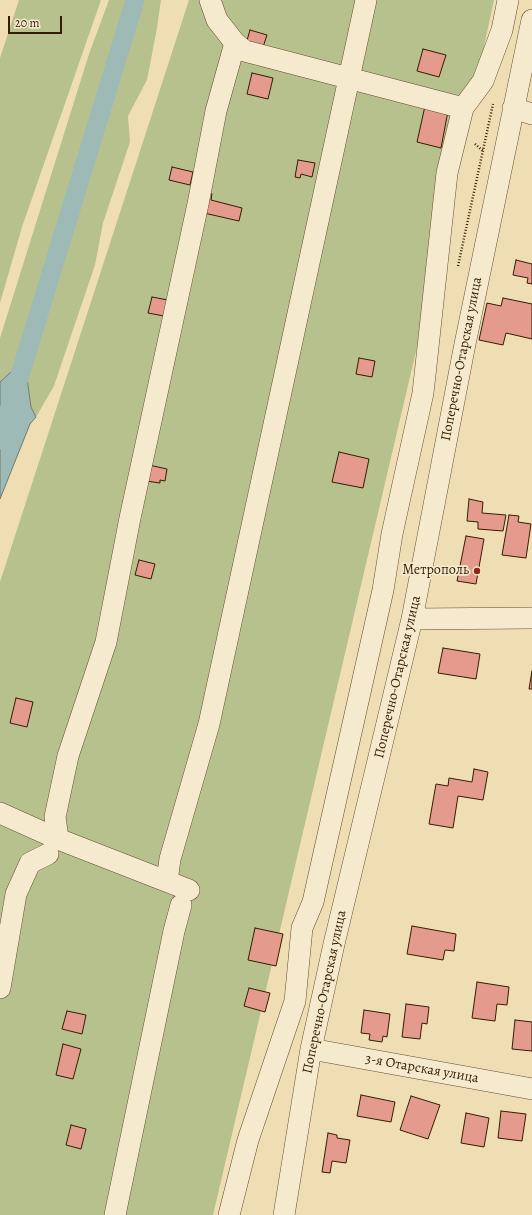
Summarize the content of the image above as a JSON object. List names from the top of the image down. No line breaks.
{"streets":{"street":["Поперечно-Отарская улица","3-я Отарская улица"]},"crossings":[["Поперечно-Отарская улица","3-я Отарская улица"]],"places":["Метрополь"],"scale_bar":"20 m"}
